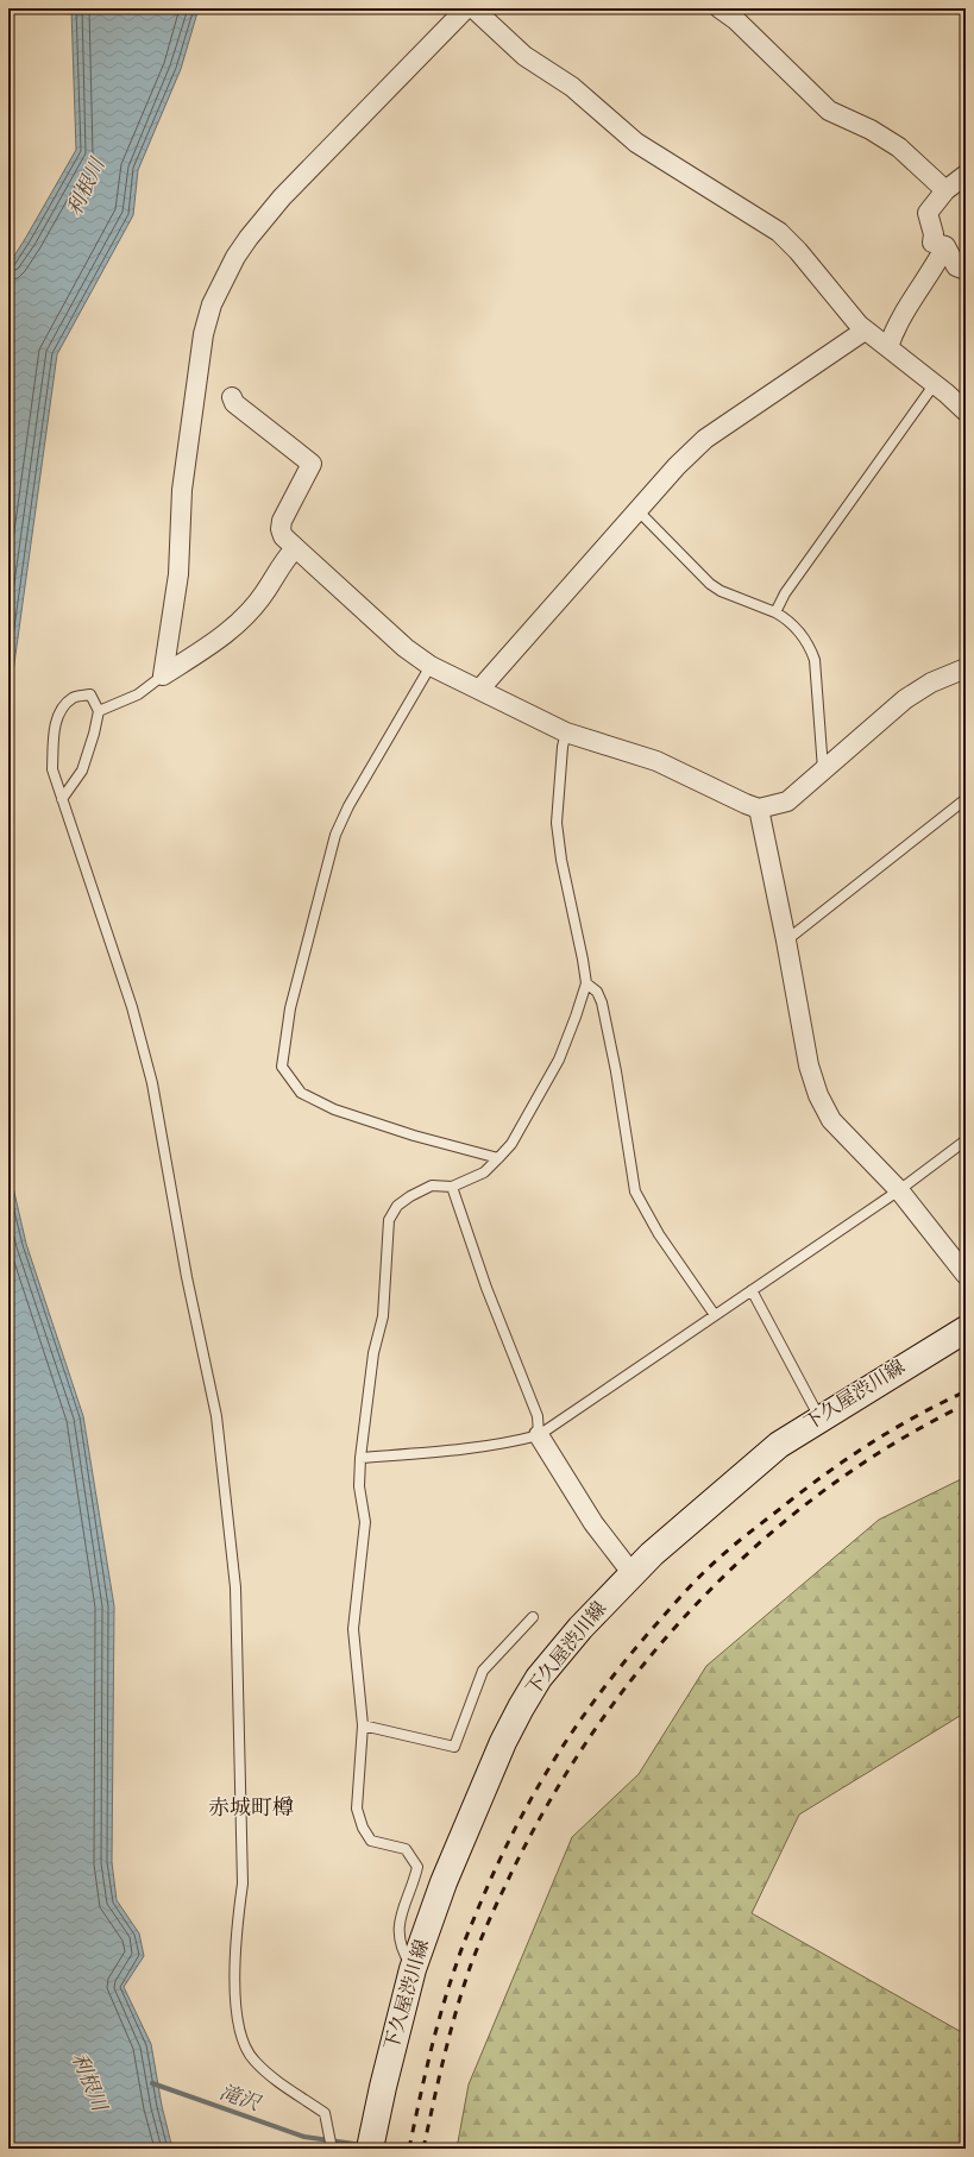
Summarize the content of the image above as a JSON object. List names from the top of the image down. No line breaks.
{"streets":{"main road":["下久屋渋川線"]},"districts":["赤城町樽"],"water":["利根川","滝沢"]}
